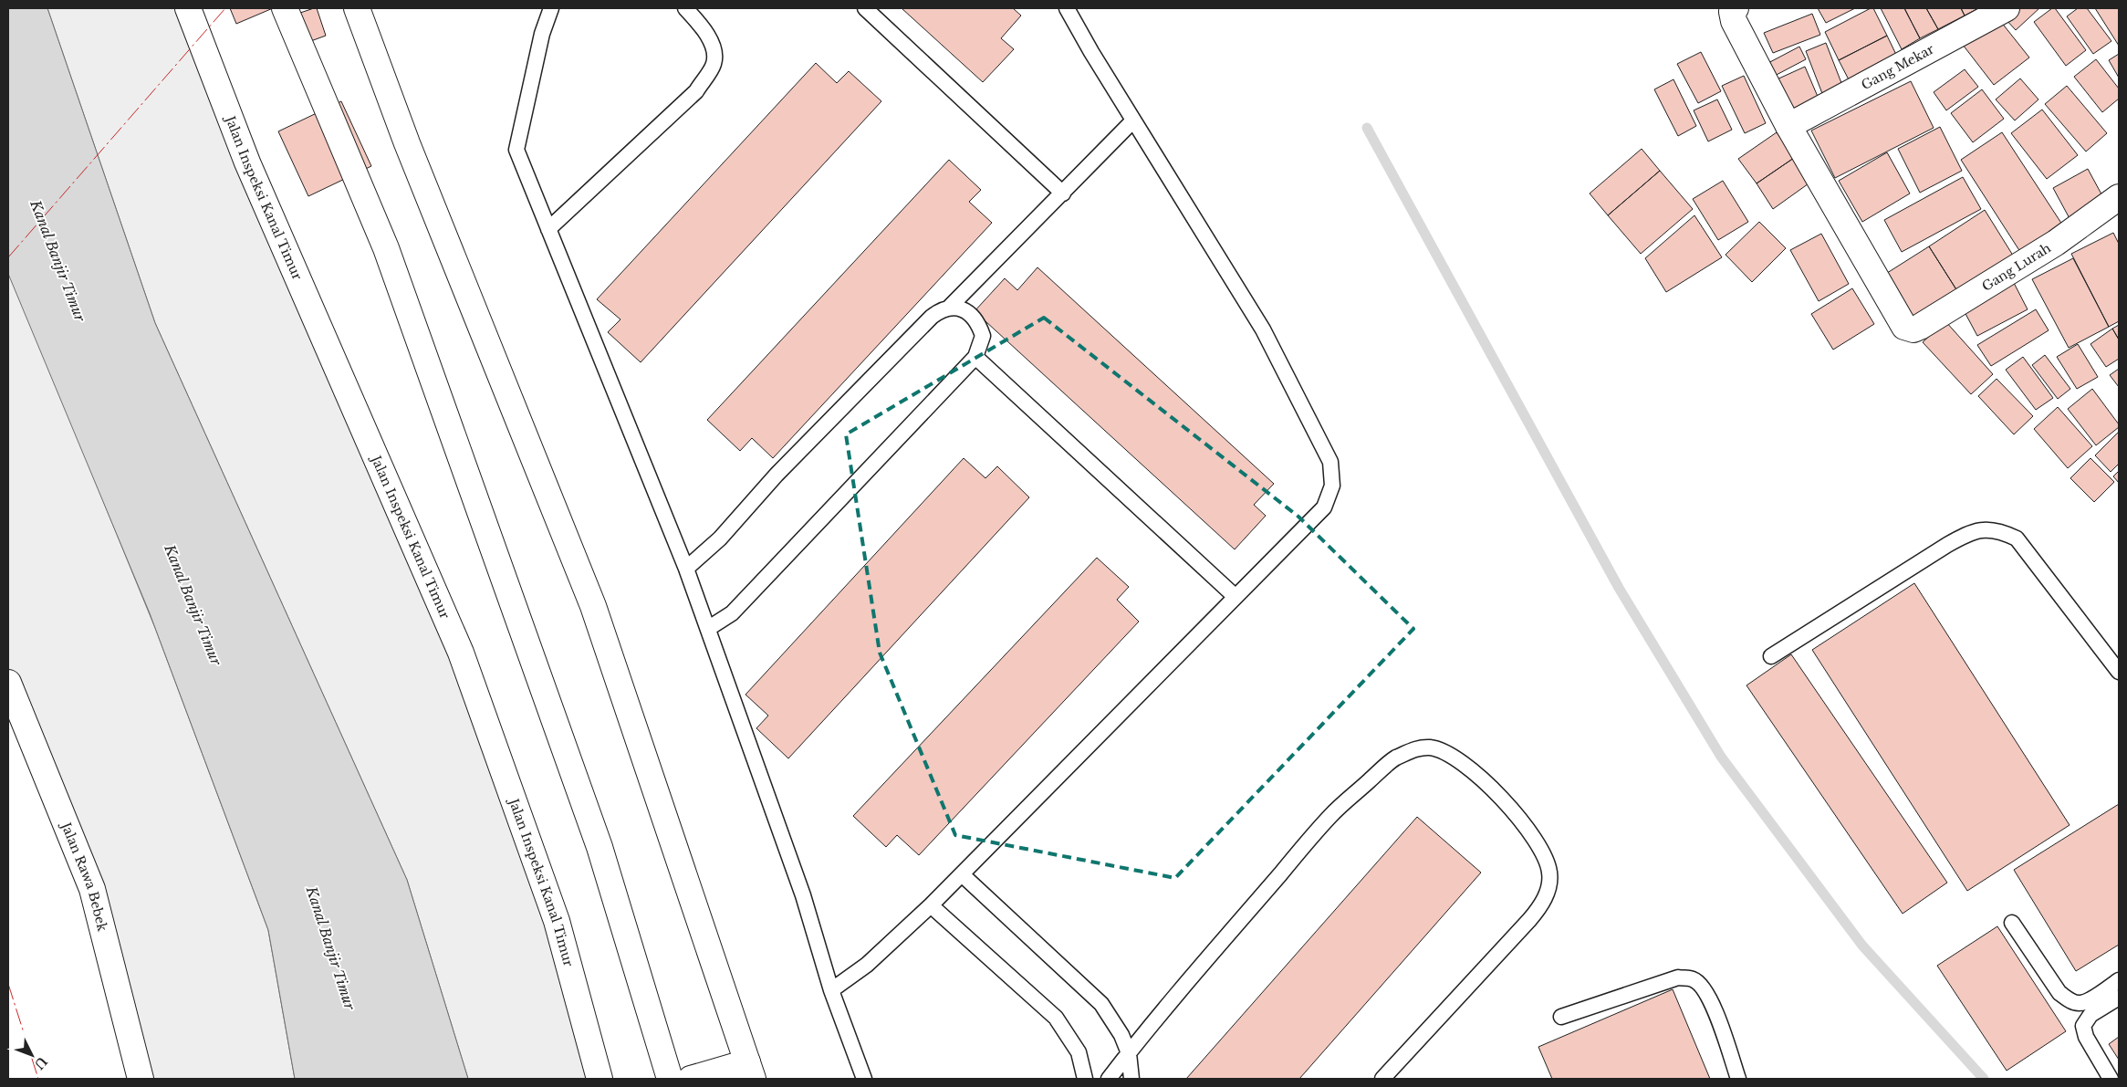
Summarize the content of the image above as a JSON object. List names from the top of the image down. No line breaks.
{"streets":{"street":["Gang Mekar","Jalan Inspeksi Kanal Timur","Gang Lurah","Jalan Rawa Bebek"]},"crossings":[["Gang Mekar","Gang Lurah"]],"water":["Kanal Banjir Timur"],"north":"bottom right"}
